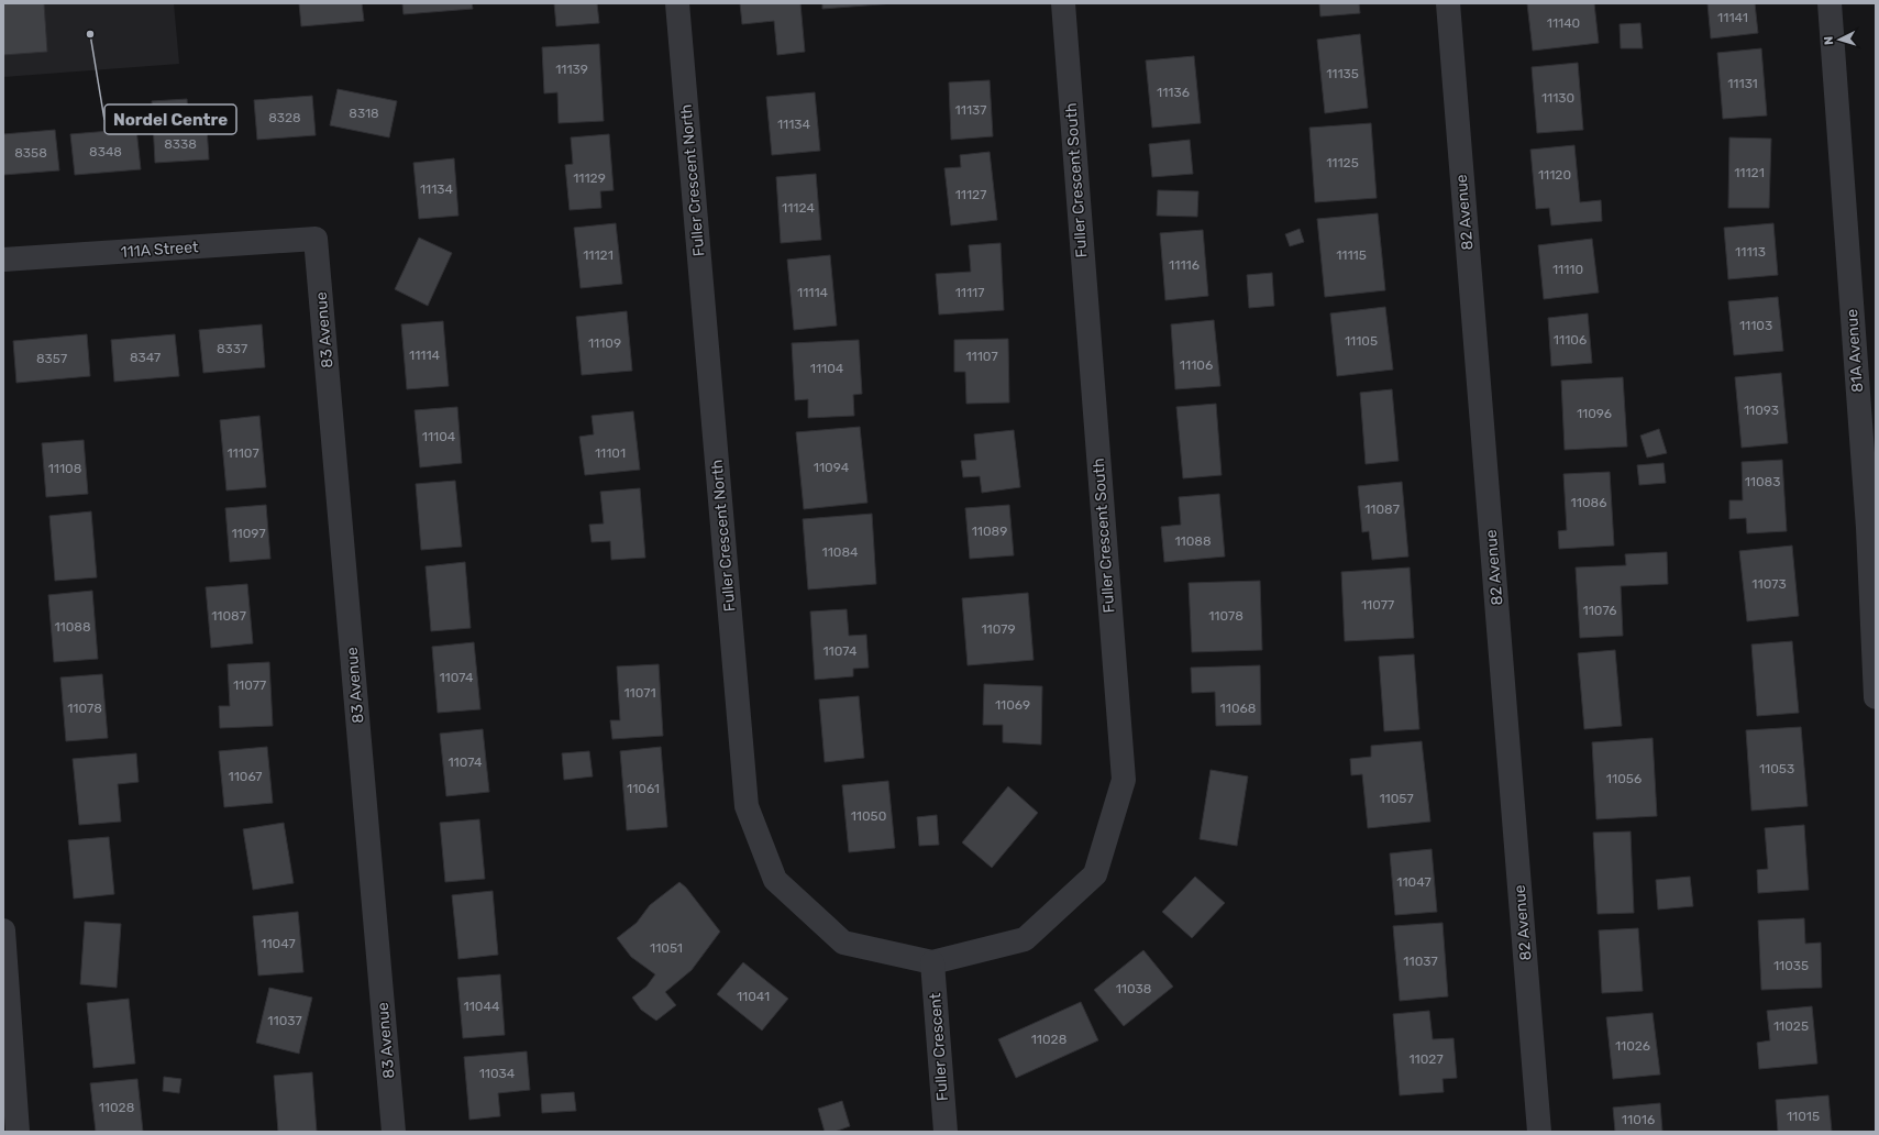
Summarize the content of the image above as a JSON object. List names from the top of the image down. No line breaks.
{"streets":{"street":["Fuller Crescent North","Fuller Crescent South","82 Avenue","111A Street","83 Avenue","81A Avenue","Fuller Crescent"]},"crossings":[["Fuller Crescent North","Fuller Crescent South"],["Fuller Crescent North","Fuller Crescent"],["Fuller Crescent South","Fuller Crescent"],["111A Street","83 Avenue"]],"places":["Nordel Centre"],"house_numbers":["11141","11140","11139","11135","11131","11136","11130","11137","8318","8328","11134","8338","8348","8358","11125","11121","11120","11129","11134","11127","11124","11113","11121","11115","11116","11110","11114","11117","11103","11106","11105","11109","8337","11114","11107","8347","8357","11106","11104","11093","11096","11104","11107","11101","11094","11108","11083","11086","11087","11089","11097","11088","11084","11073","11077","11076","11087","11078","11088","11079","11074","11074","11077","11071","11069","11078","11068","11074","11053","11067","11056","11061","11057","11050","11047","11047","11051","11037","11035","11038","11041","11044","11037","11025","11028","11026","11027","11034","11028","11015","11016"],"north":"left"}
